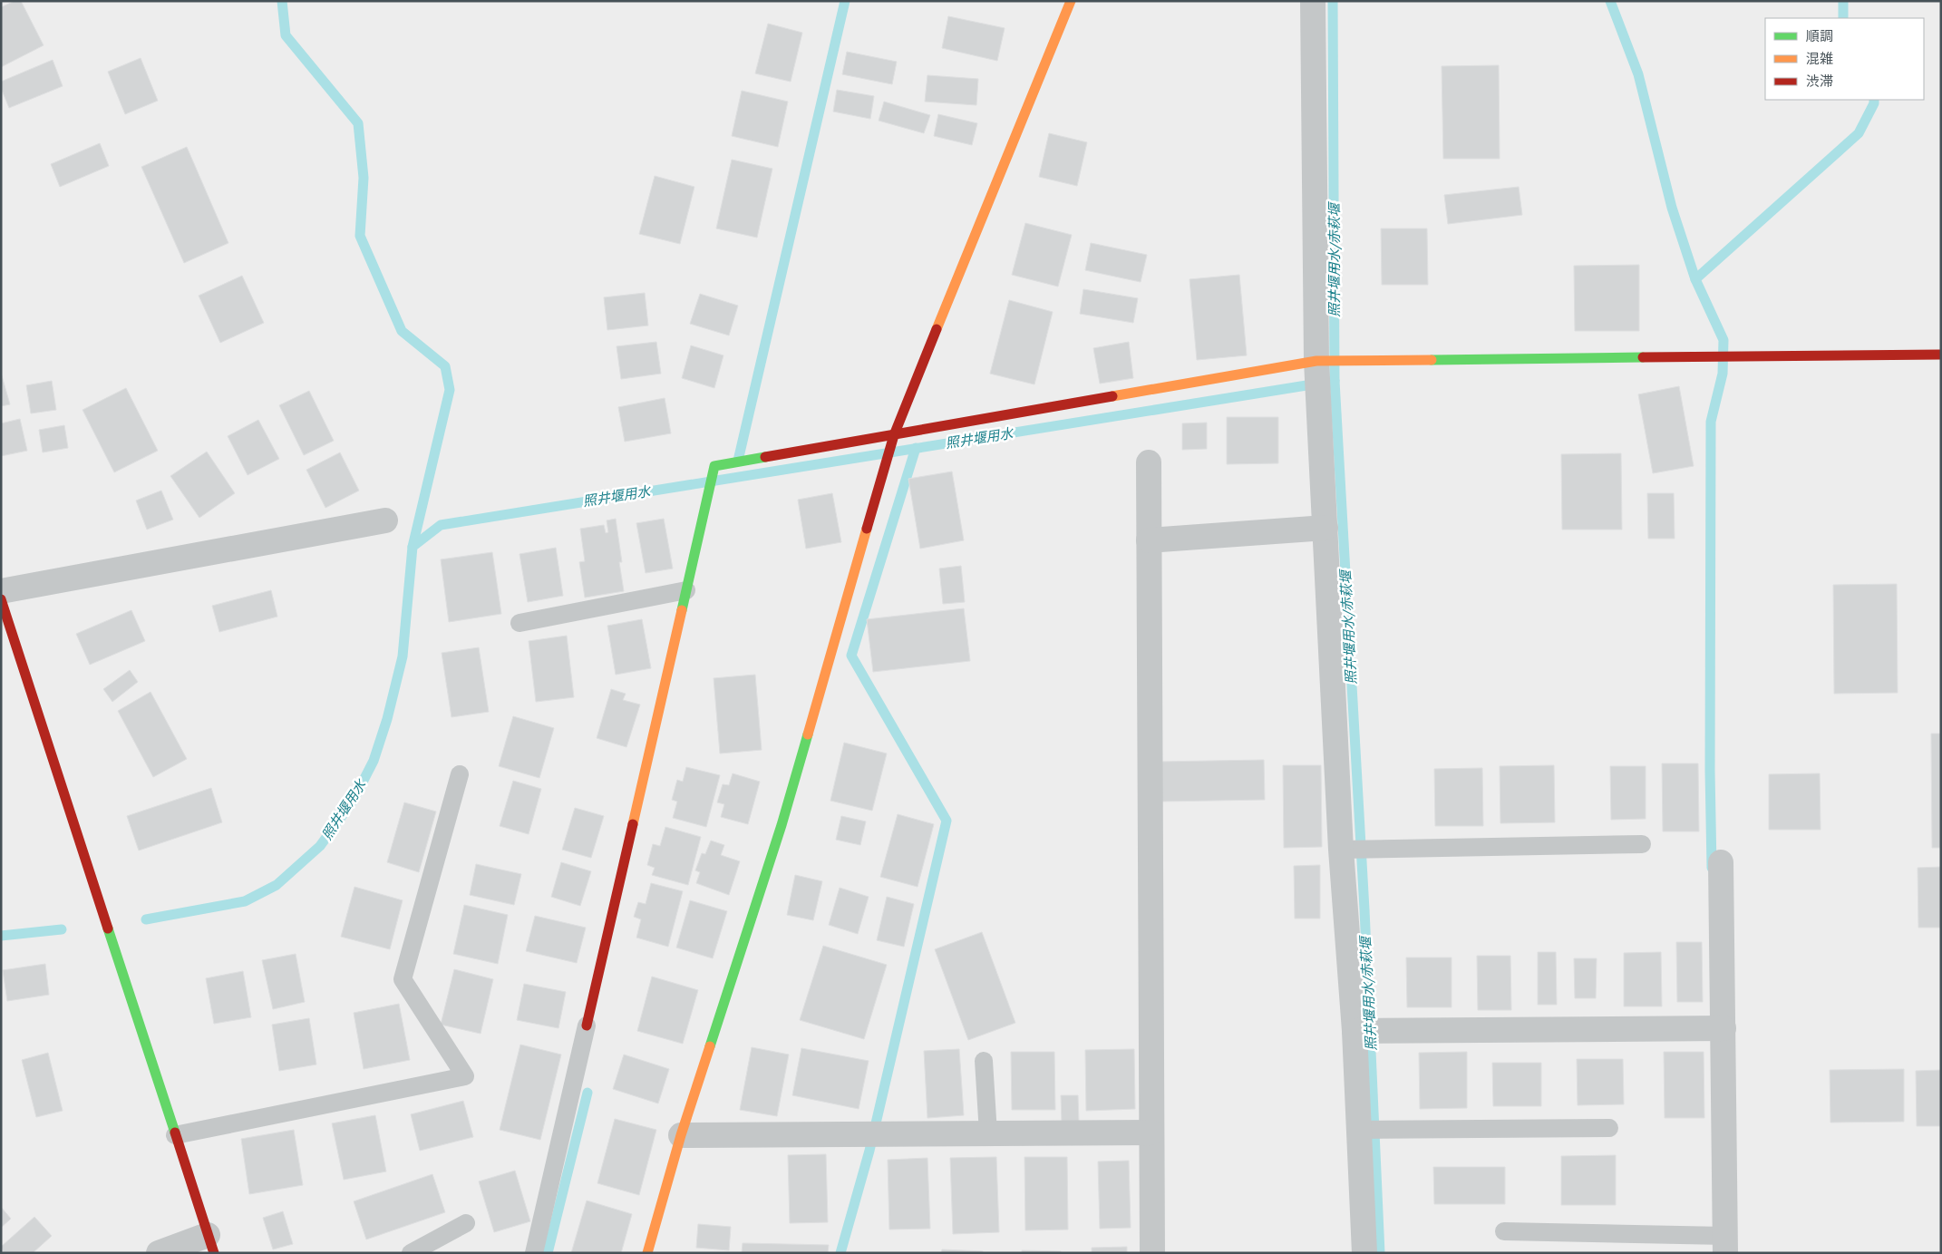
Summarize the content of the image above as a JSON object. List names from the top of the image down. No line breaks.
{"water":["照井堰用水/赤萩堰","照井堰用水"],"legend":["順調","混雑","渋滞"]}
